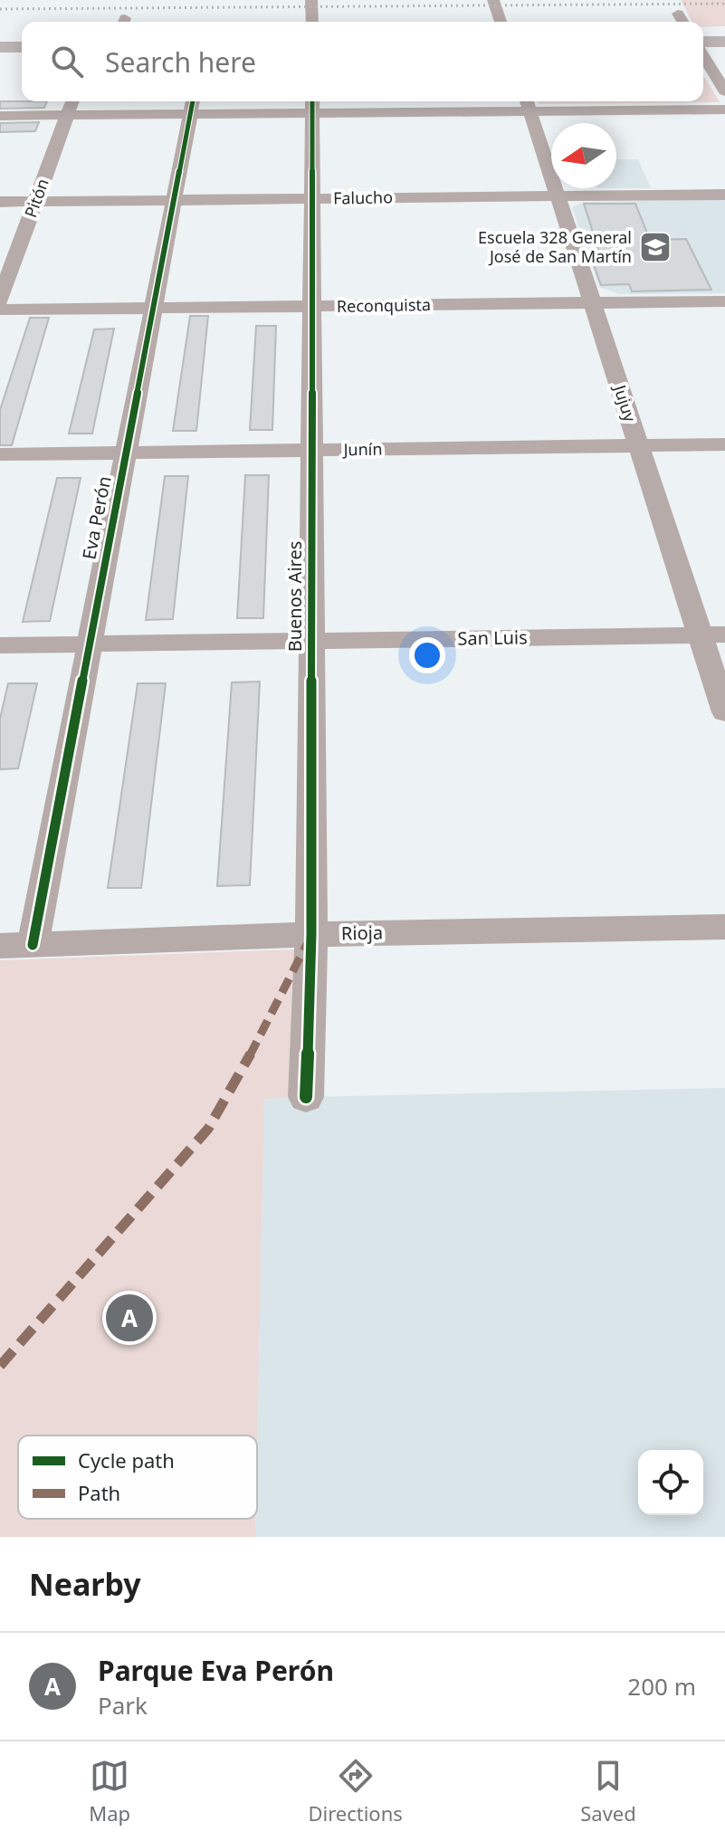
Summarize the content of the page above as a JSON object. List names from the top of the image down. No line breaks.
{"streets":{"street":["Pitón","Falucho","Reconquista","Jujuy","Junín","Eva Perón","Buenos Aires","San Luis","Rioja"]},"crossings":[["Pitón","Falucho"],["Falucho","Jujuy"],["Falucho","Eva Perón"],["Falucho","Buenos Aires"],["Reconquista","Jujuy"],["Reconquista","Eva Perón"],["Reconquista","Buenos Aires"],["Jujuy","Junín"],["Jujuy","San Luis"],["Junín","Eva Perón"],["Junín","Buenos Aires"],["Eva Perón","San Luis"],["Eva Perón","Rioja"],["Buenos Aires","San Luis"],["Buenos Aires","Rioja"]],"places":{"school or university":["Escuela 328 General José de San Martín"]},"legend":["Cycle path","Path"],"north":"left","page":{"search":"Search here","pins":"A","heading":"Nearby","list":[{"mark":"A","name":"Parque Eva Perón","note":"Park","value":"200 m"}],"nav":["Map","Directions","Saved"]}}
